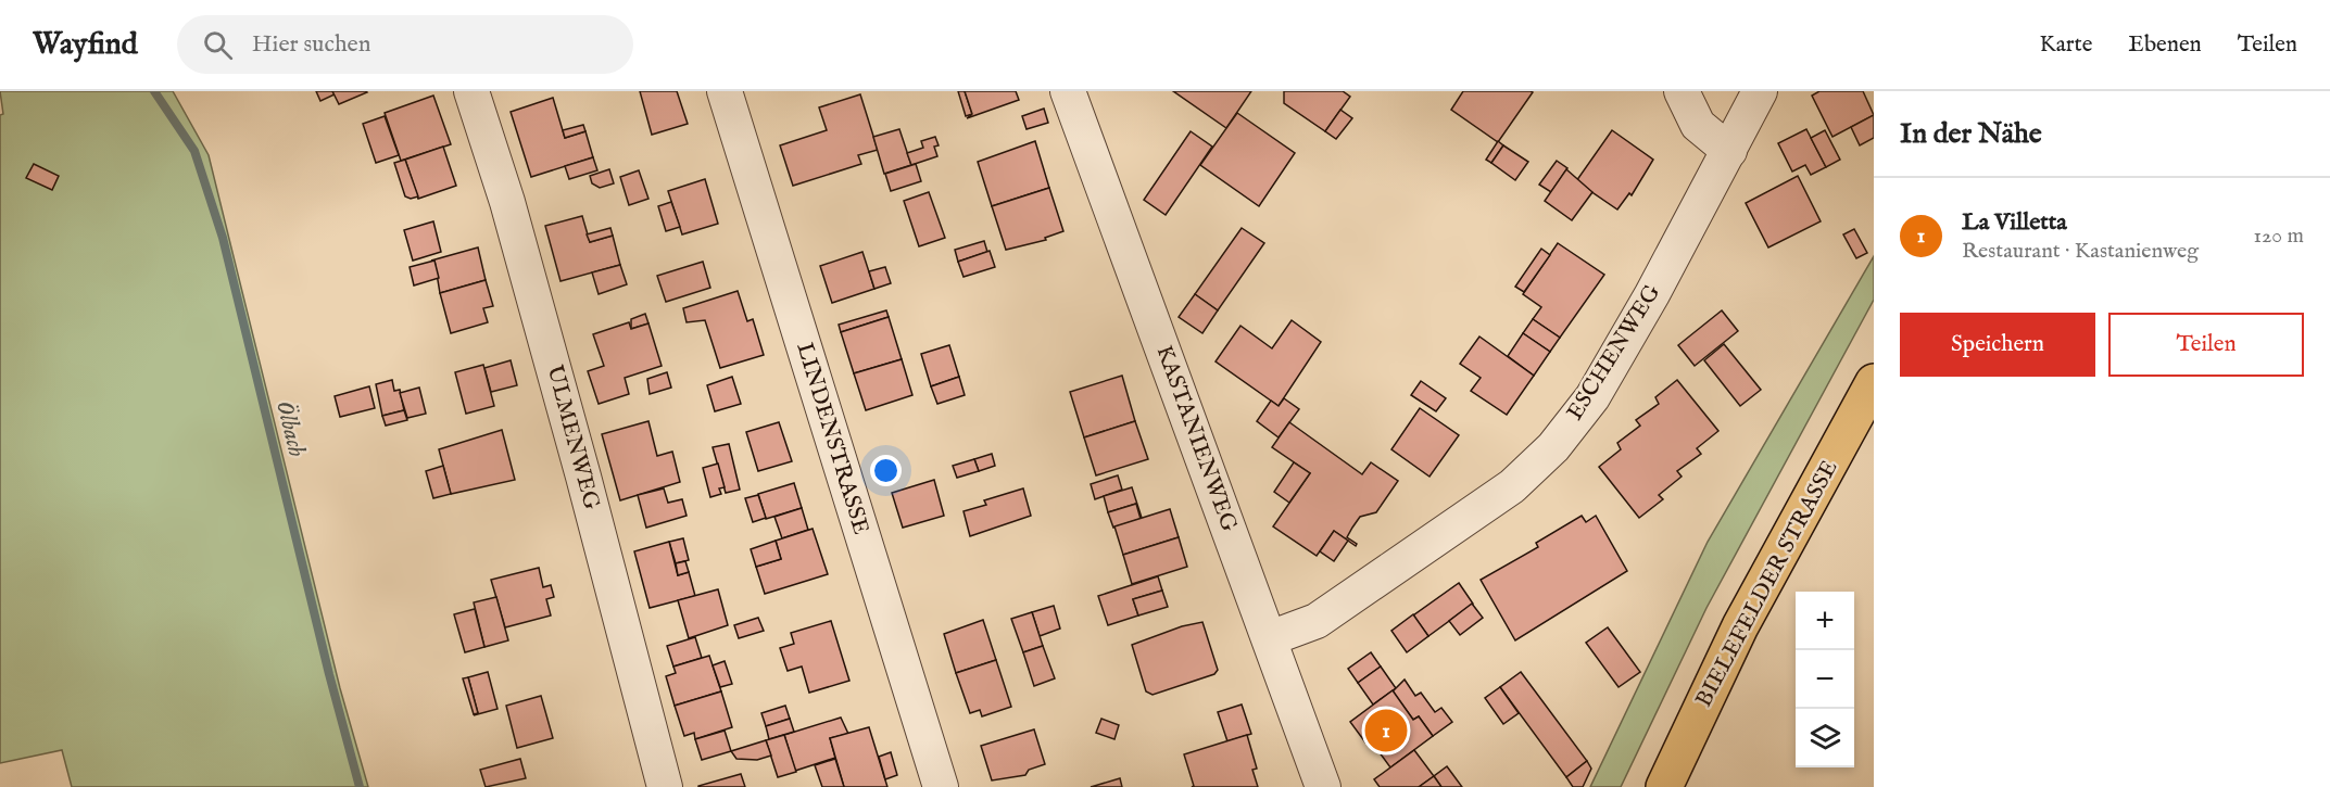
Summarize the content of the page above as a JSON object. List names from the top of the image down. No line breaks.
{"streets":{"main road":["BIELEFELDER STRASSE"],"street":["ESCHENWEG","ULMENWEG","LINDENSTRASSE","KASTANIENWEG"]},"crossings":[["ESCHENWEG","KASTANIENWEG"]],"water":["Ölbach"],"page":{"header":"Wayfind","search":"Hier suchen","nav":["Karte","Ebenen","Teilen"],"heading":"In der Nähe","list":[{"mark":"1","name":"La Villetta","note":"Restaurant · Kastanienweg","value":"120 m"}],"buttons":["Speichern","Teilen"],"map_buttons":["+","−"],"pins":"1"}}
